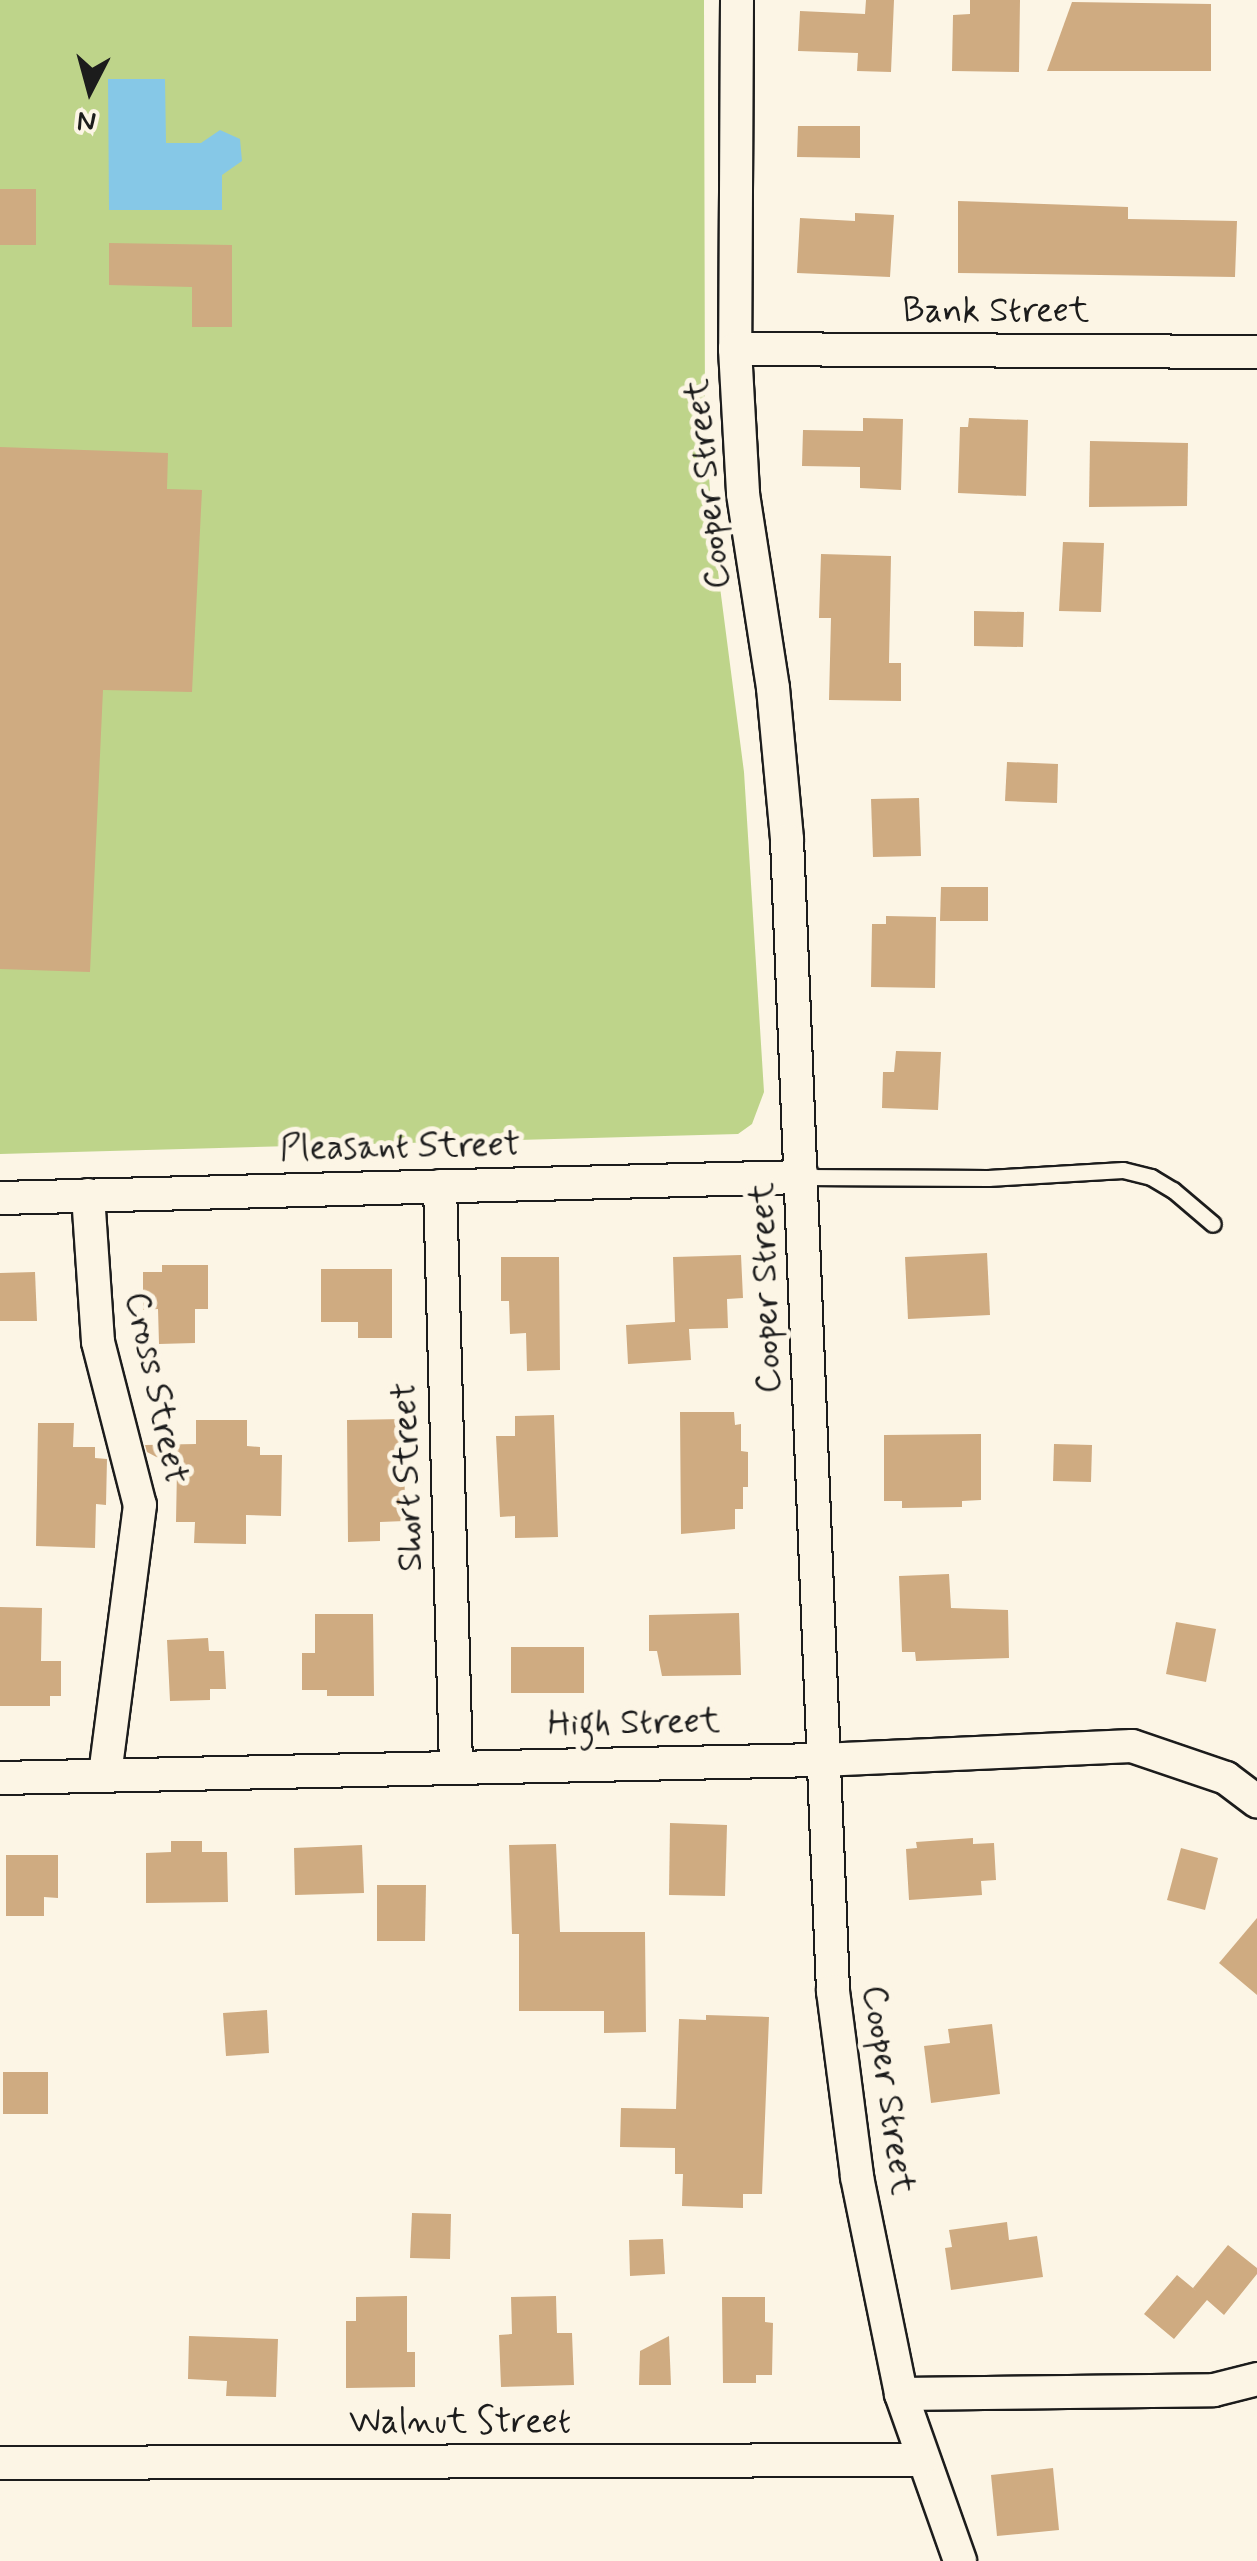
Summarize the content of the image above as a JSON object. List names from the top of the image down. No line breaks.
{"streets":{"street":["Bank Street","Cooper Street","Pleasant Street","Cross Street","Short Street","High Street","Walnut Street"]},"crossings":[["Bank Street","Cooper Street"],["Cooper Street","Pleasant Street"],["Cooper Street","High Street"],["Cooper Street","Walnut Street"],["Pleasant Street","Cross Street"],["Pleasant Street","Short Street"],["Cross Street","High Street"],["Short Street","High Street"]],"north":"bottom"}
